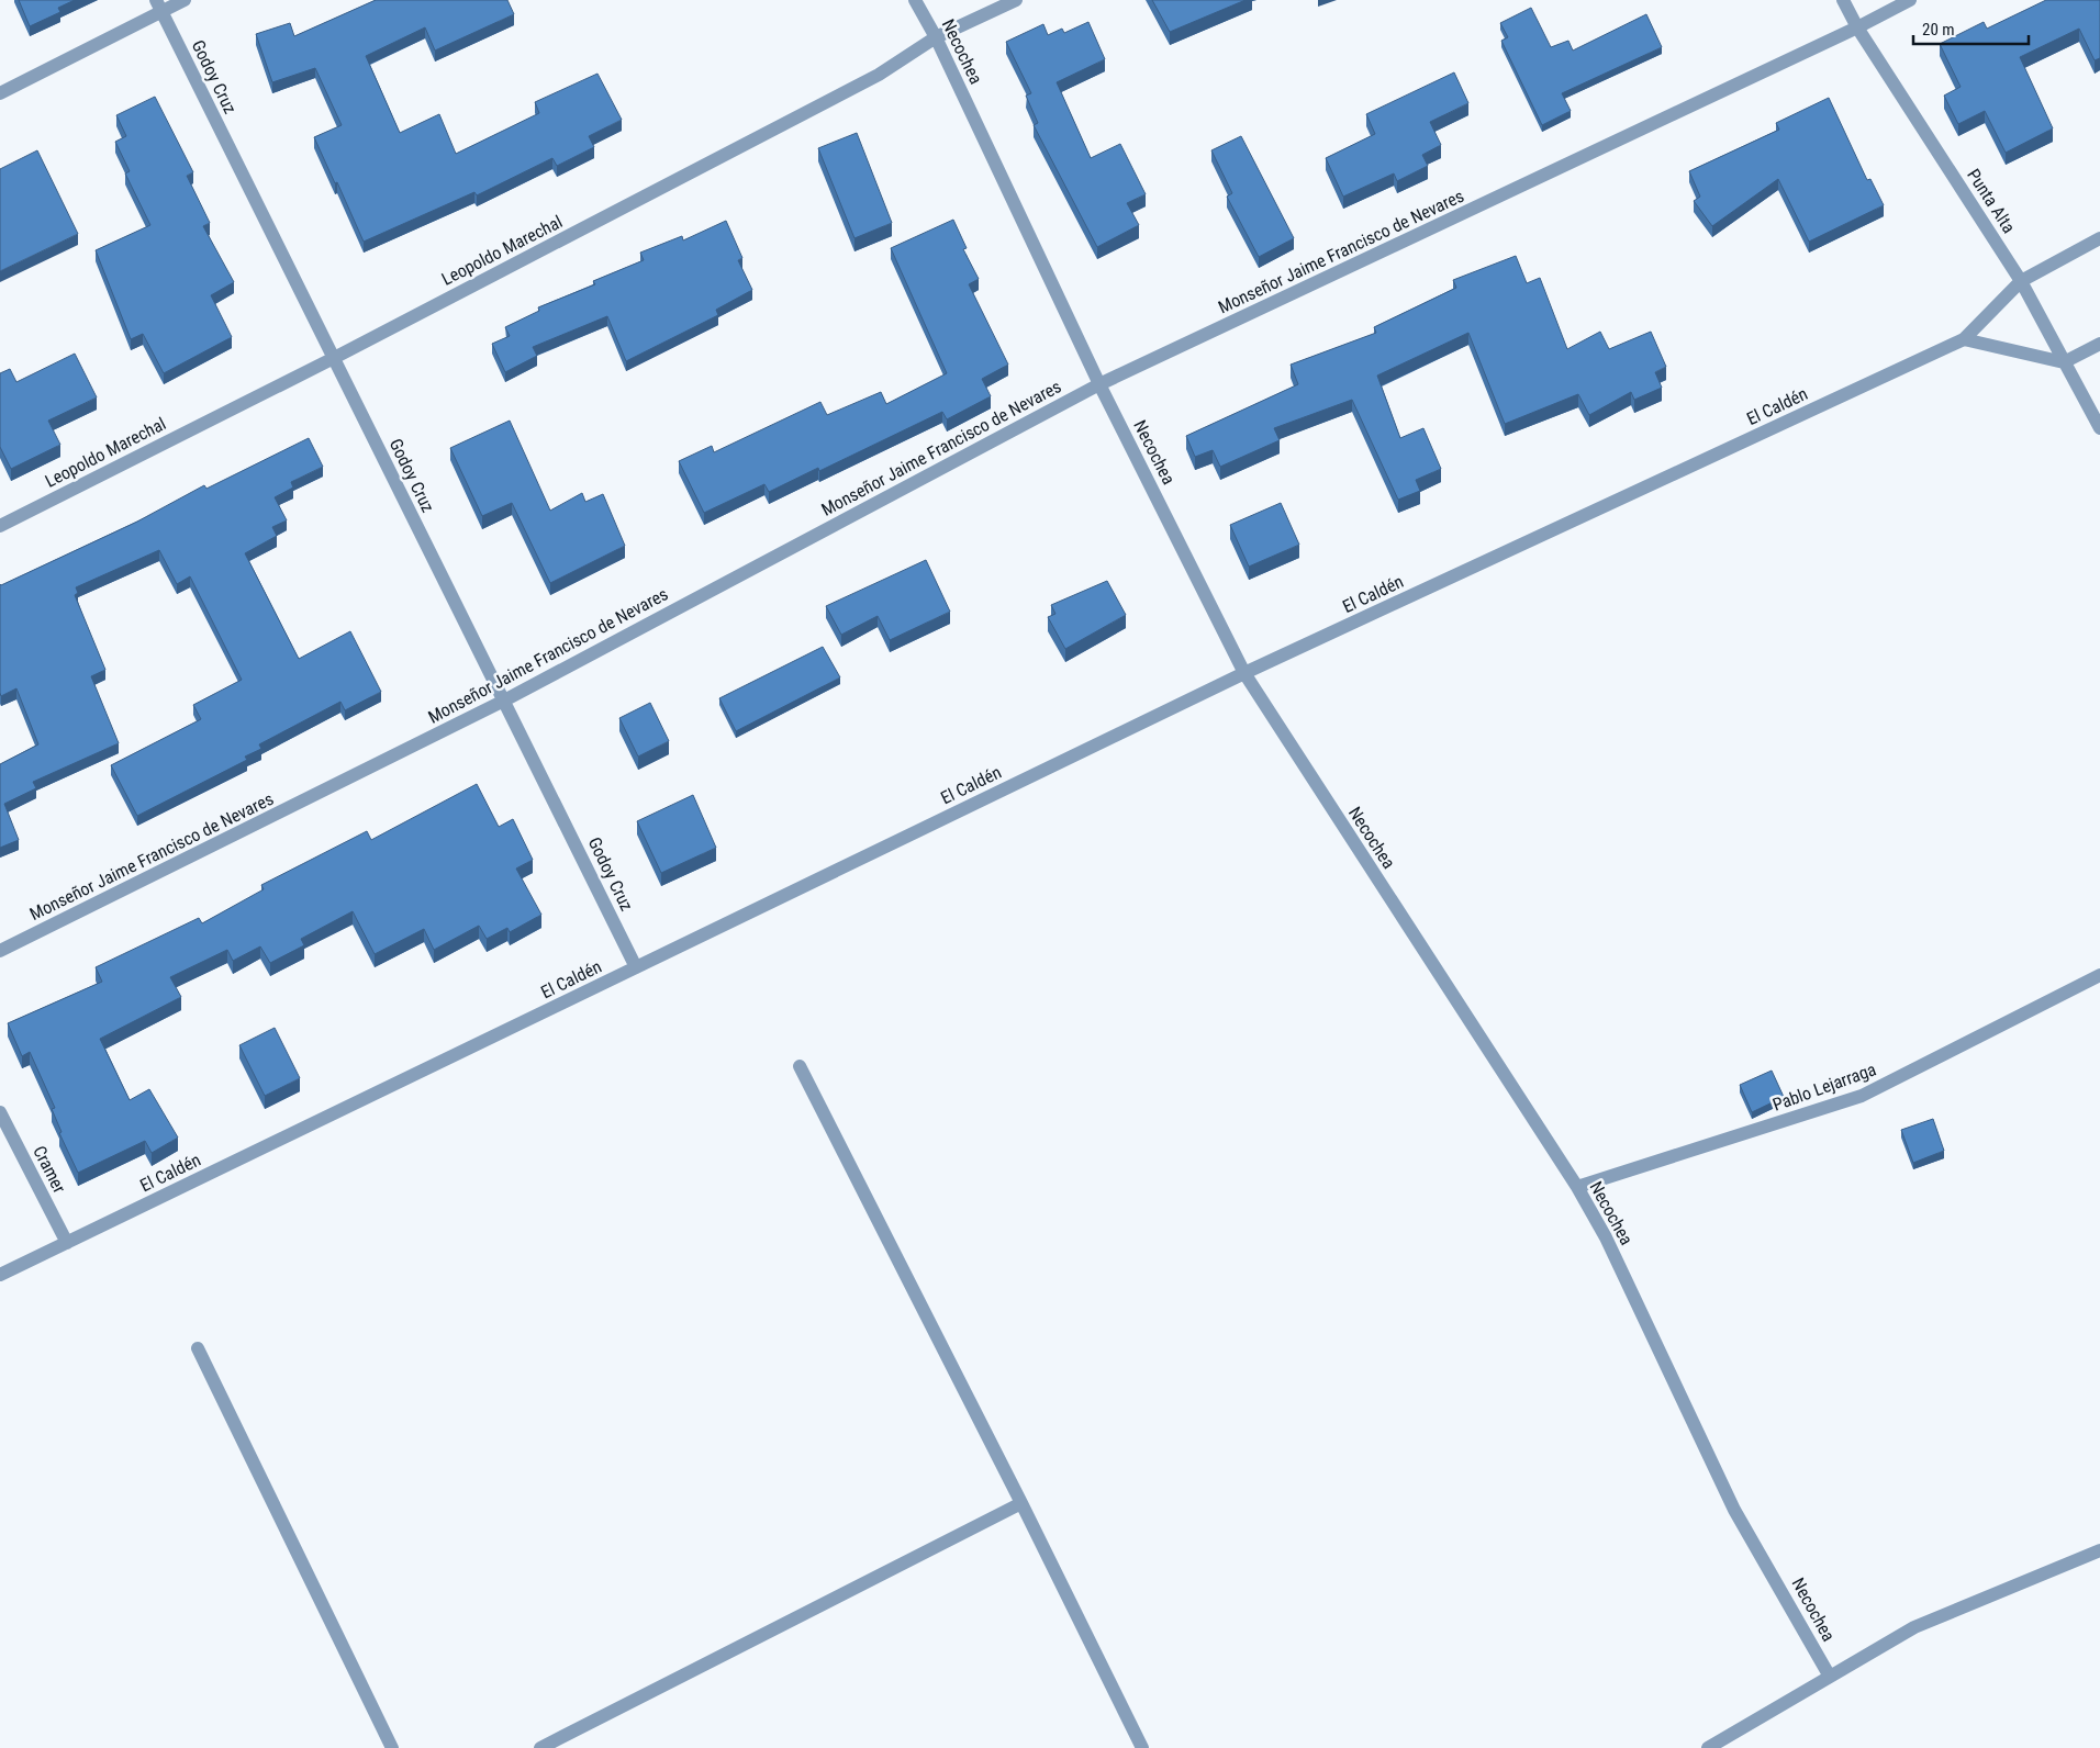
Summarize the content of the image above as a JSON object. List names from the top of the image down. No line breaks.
{"streets":{"street":["Necochea","Godoy Cruz","Punta Alta","Leopoldo Marechal","Monseñor Jaime Francisco de Nevares","El Caldén","Pablo Lejarraga","Cramer"]},"crossings":[["Necochea","Leopoldo Marechal"],["Necochea","Monseñor Jaime Francisco de Nevares"],["Necochea","El Caldén"],["Necochea","Pablo Lejarraga"],["Godoy Cruz","Leopoldo Marechal"],["Godoy Cruz","Monseñor Jaime Francisco de Nevares"],["Godoy Cruz","El Caldén"],["Punta Alta","Monseñor Jaime Francisco de Nevares"],["Punta Alta","El Caldén"],["El Caldén","Cramer"]],"scale_bar":"20 m"}
